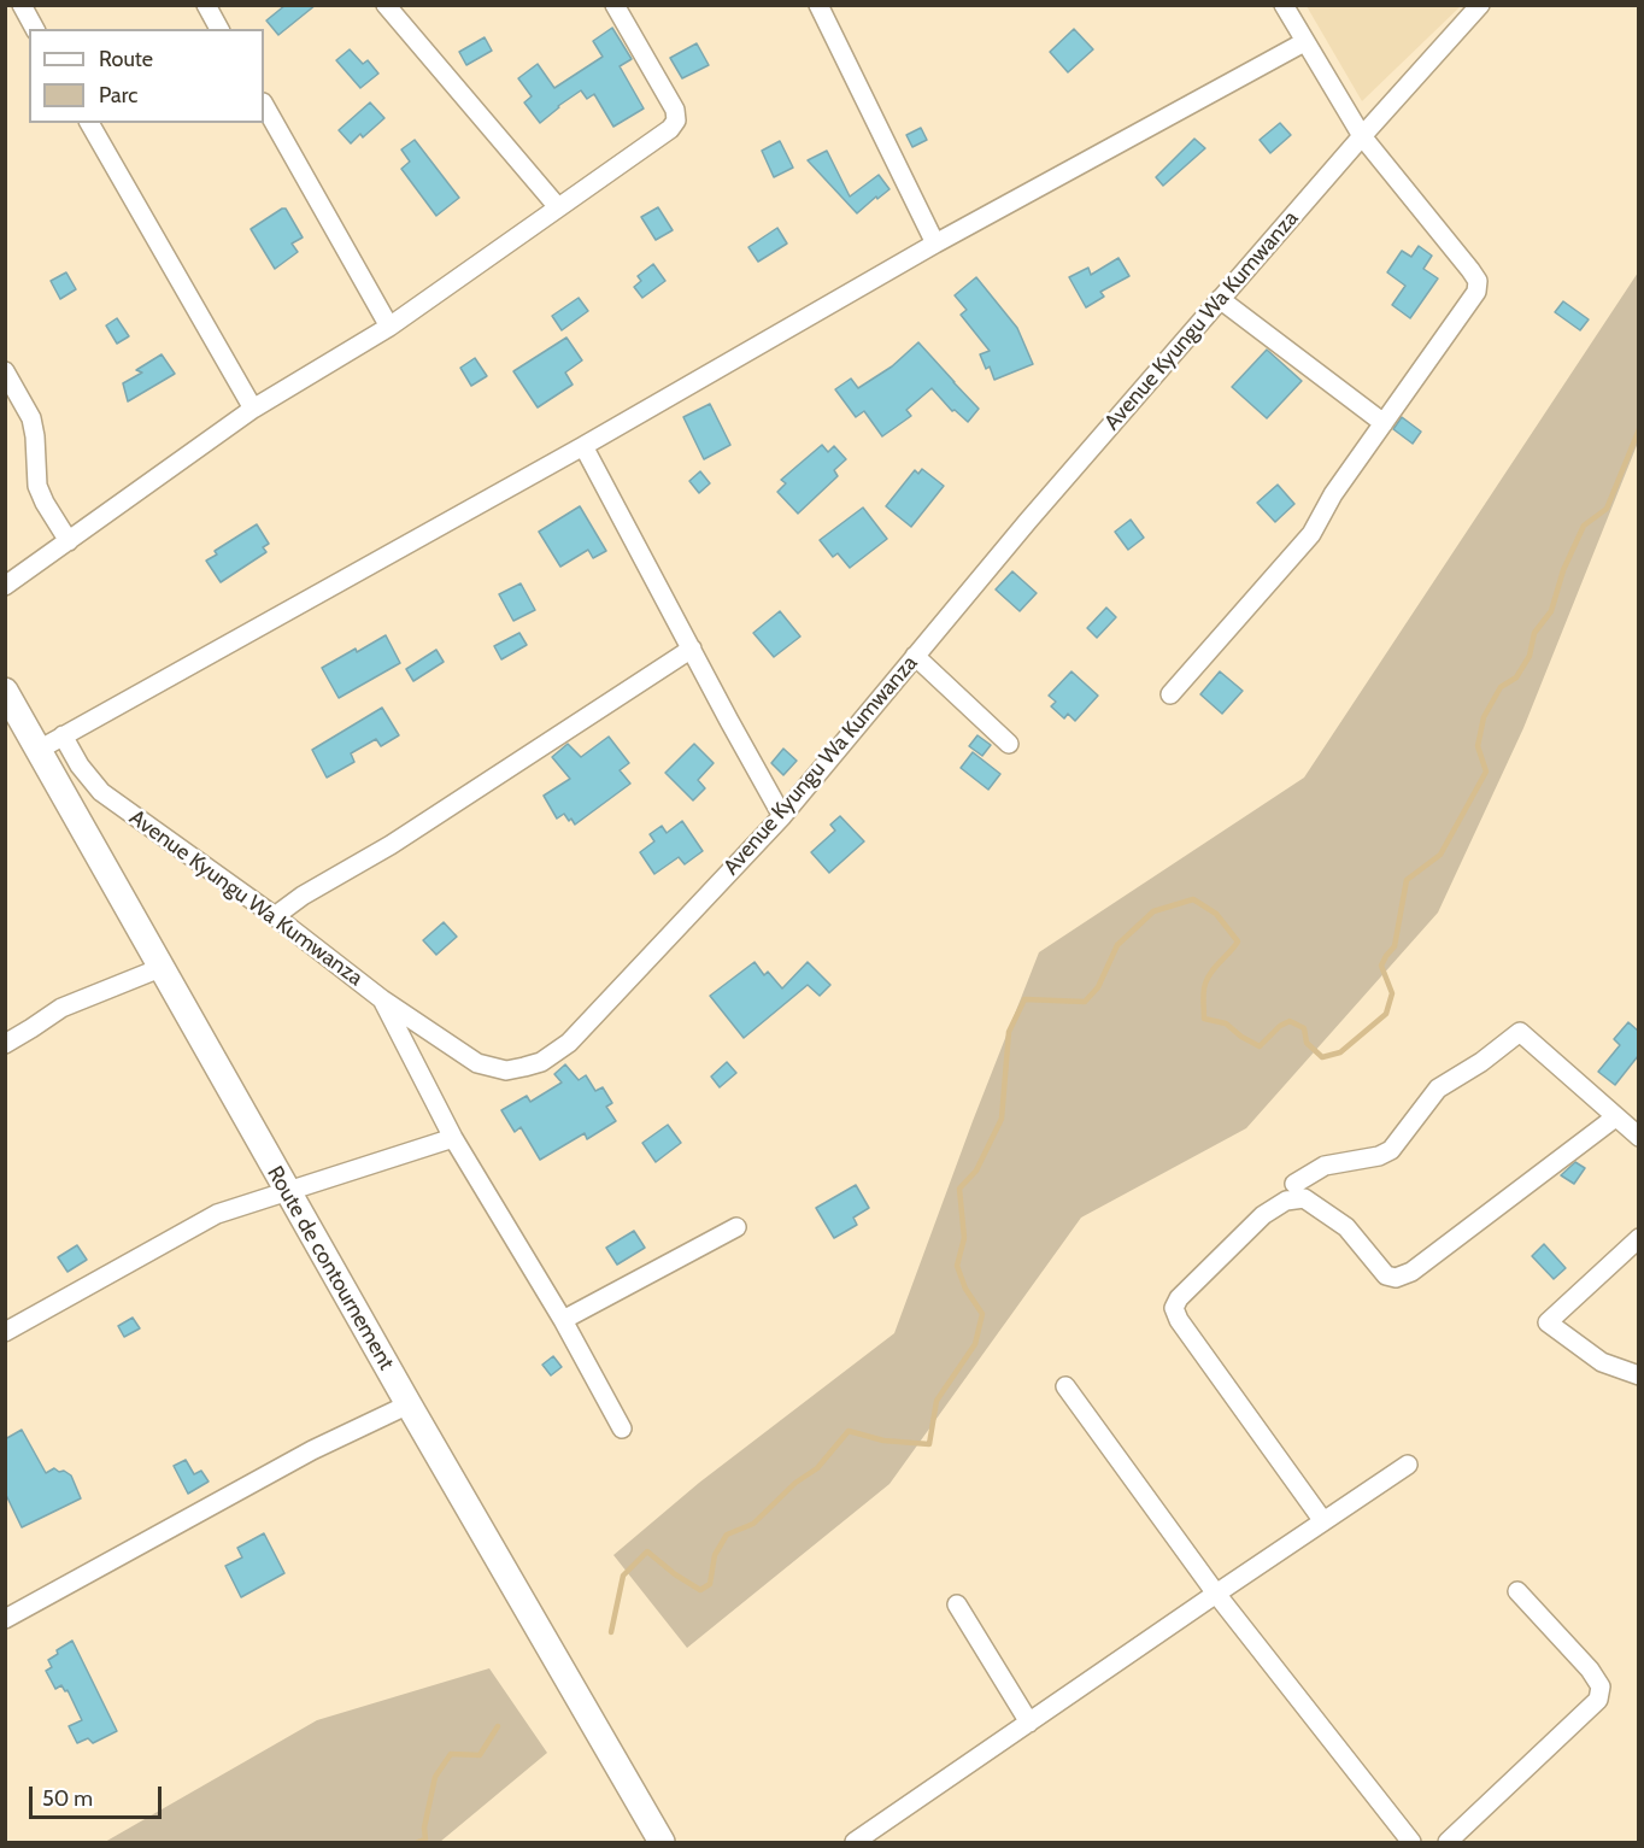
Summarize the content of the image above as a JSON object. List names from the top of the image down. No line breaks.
{"streets":{"street":["Avenue Kyungu Wa Kumwanza","Route de contournement"]},"legend":["Route","Parc"],"scale_bar":"50 m"}
